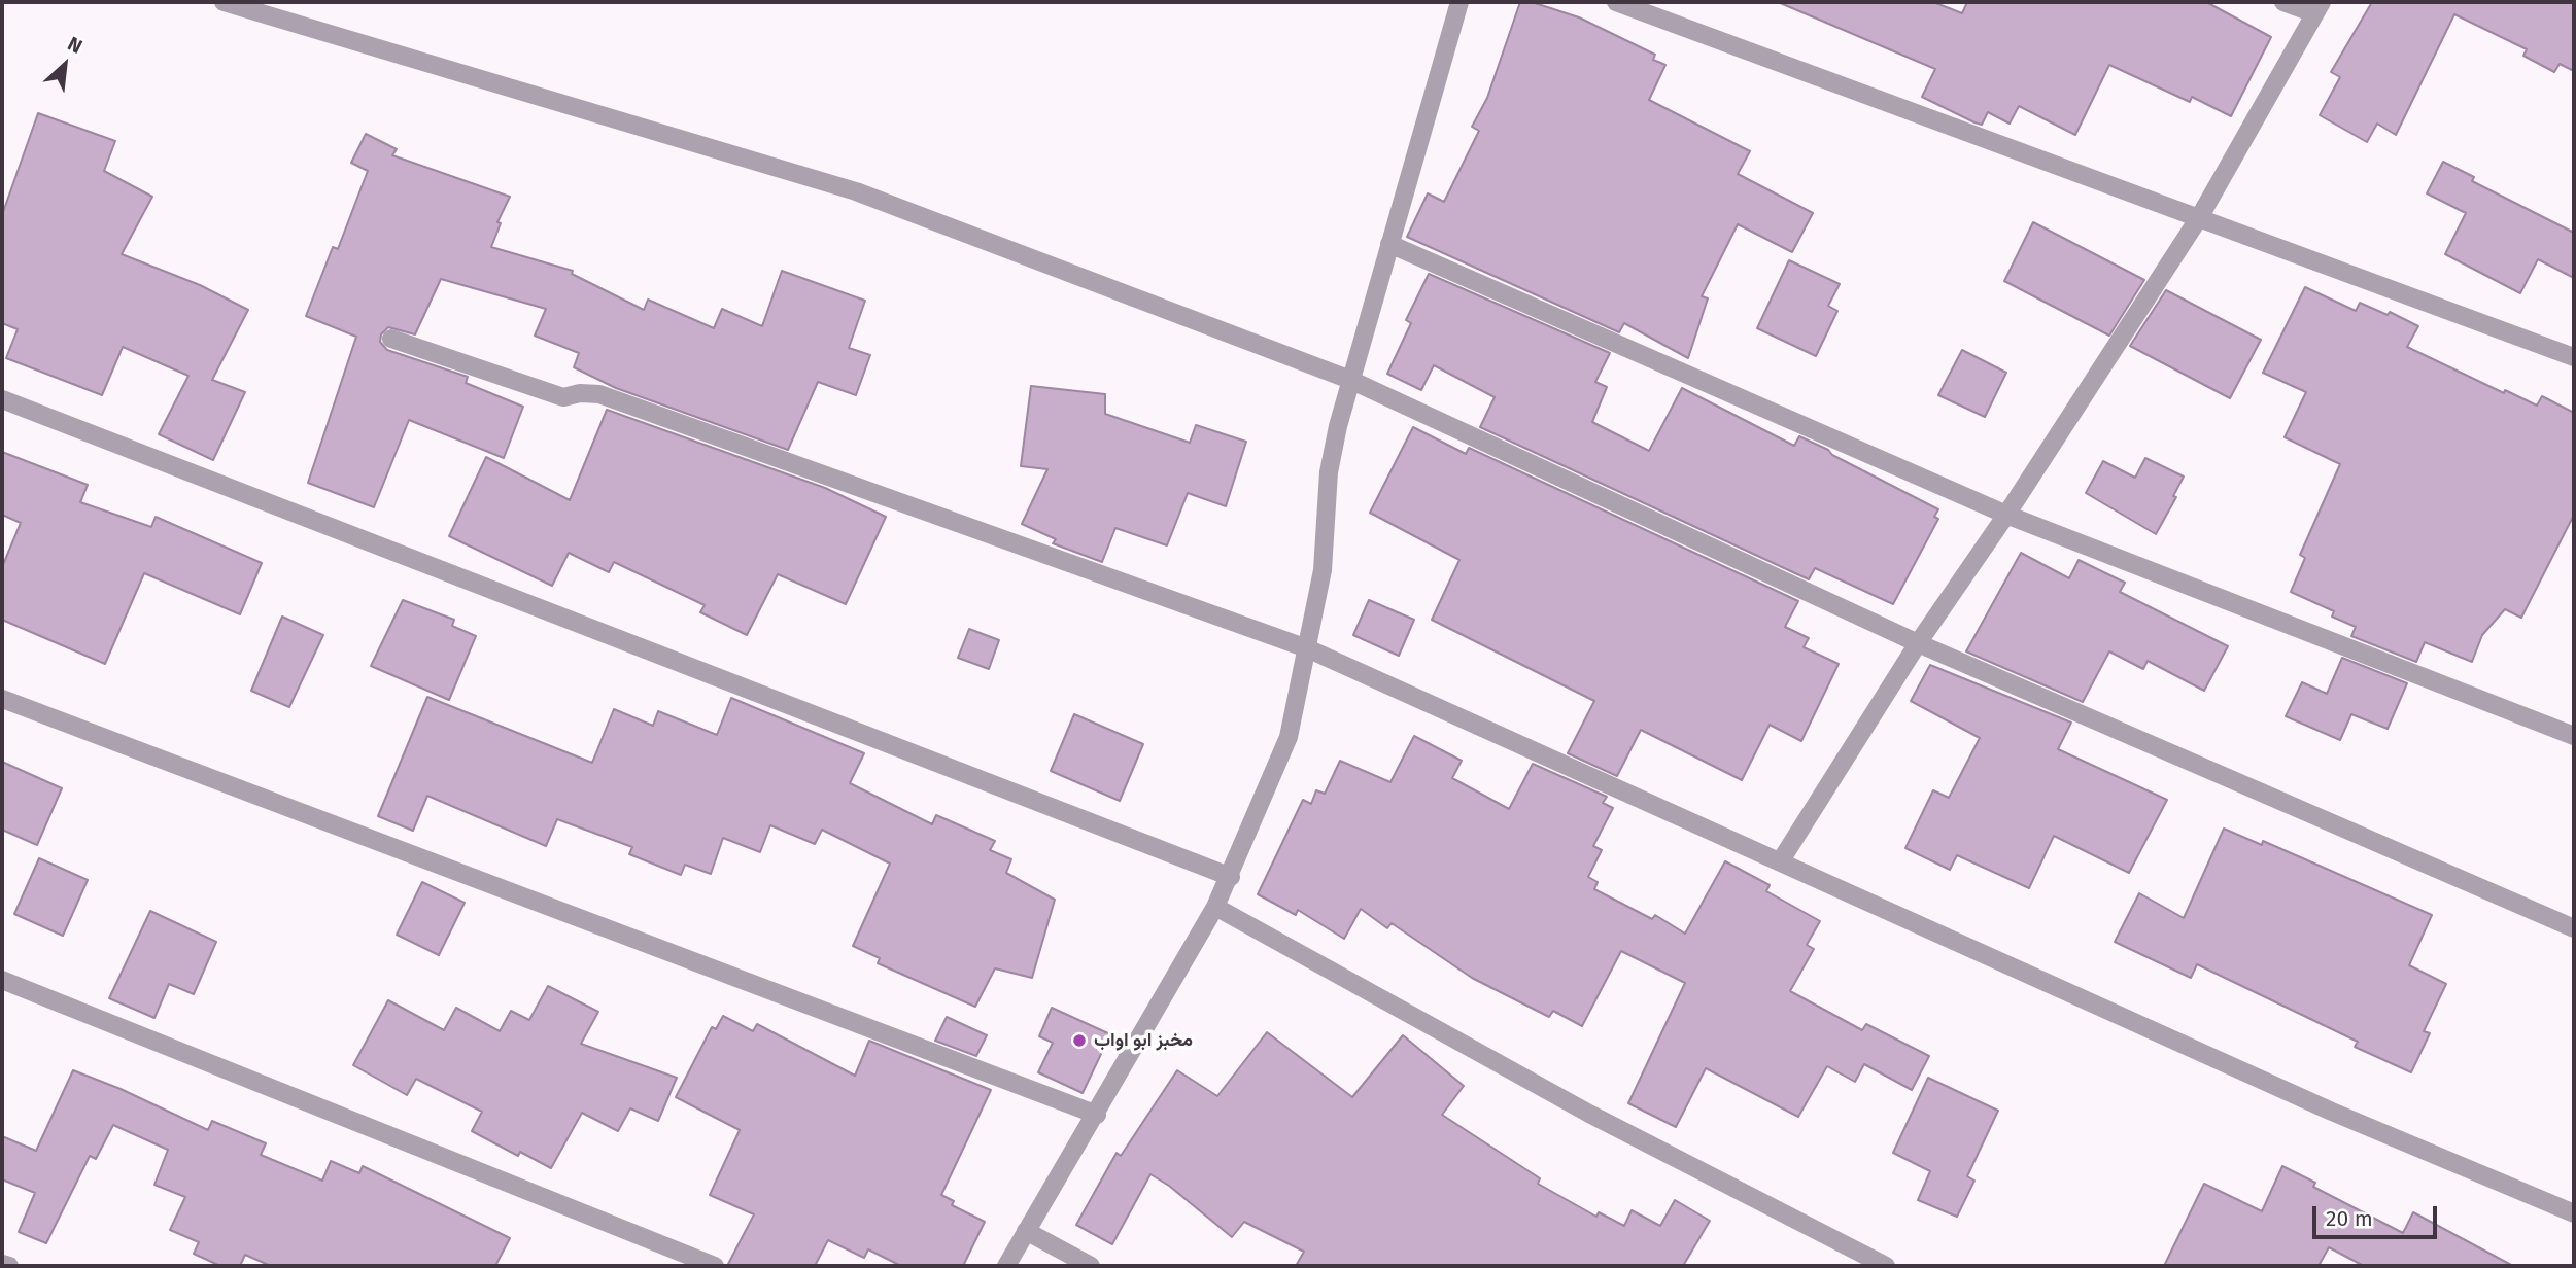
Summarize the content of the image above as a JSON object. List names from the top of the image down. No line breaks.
{"places":["مخبز ابو اواب"],"scale_bar":"20 m","north":"top right"}
